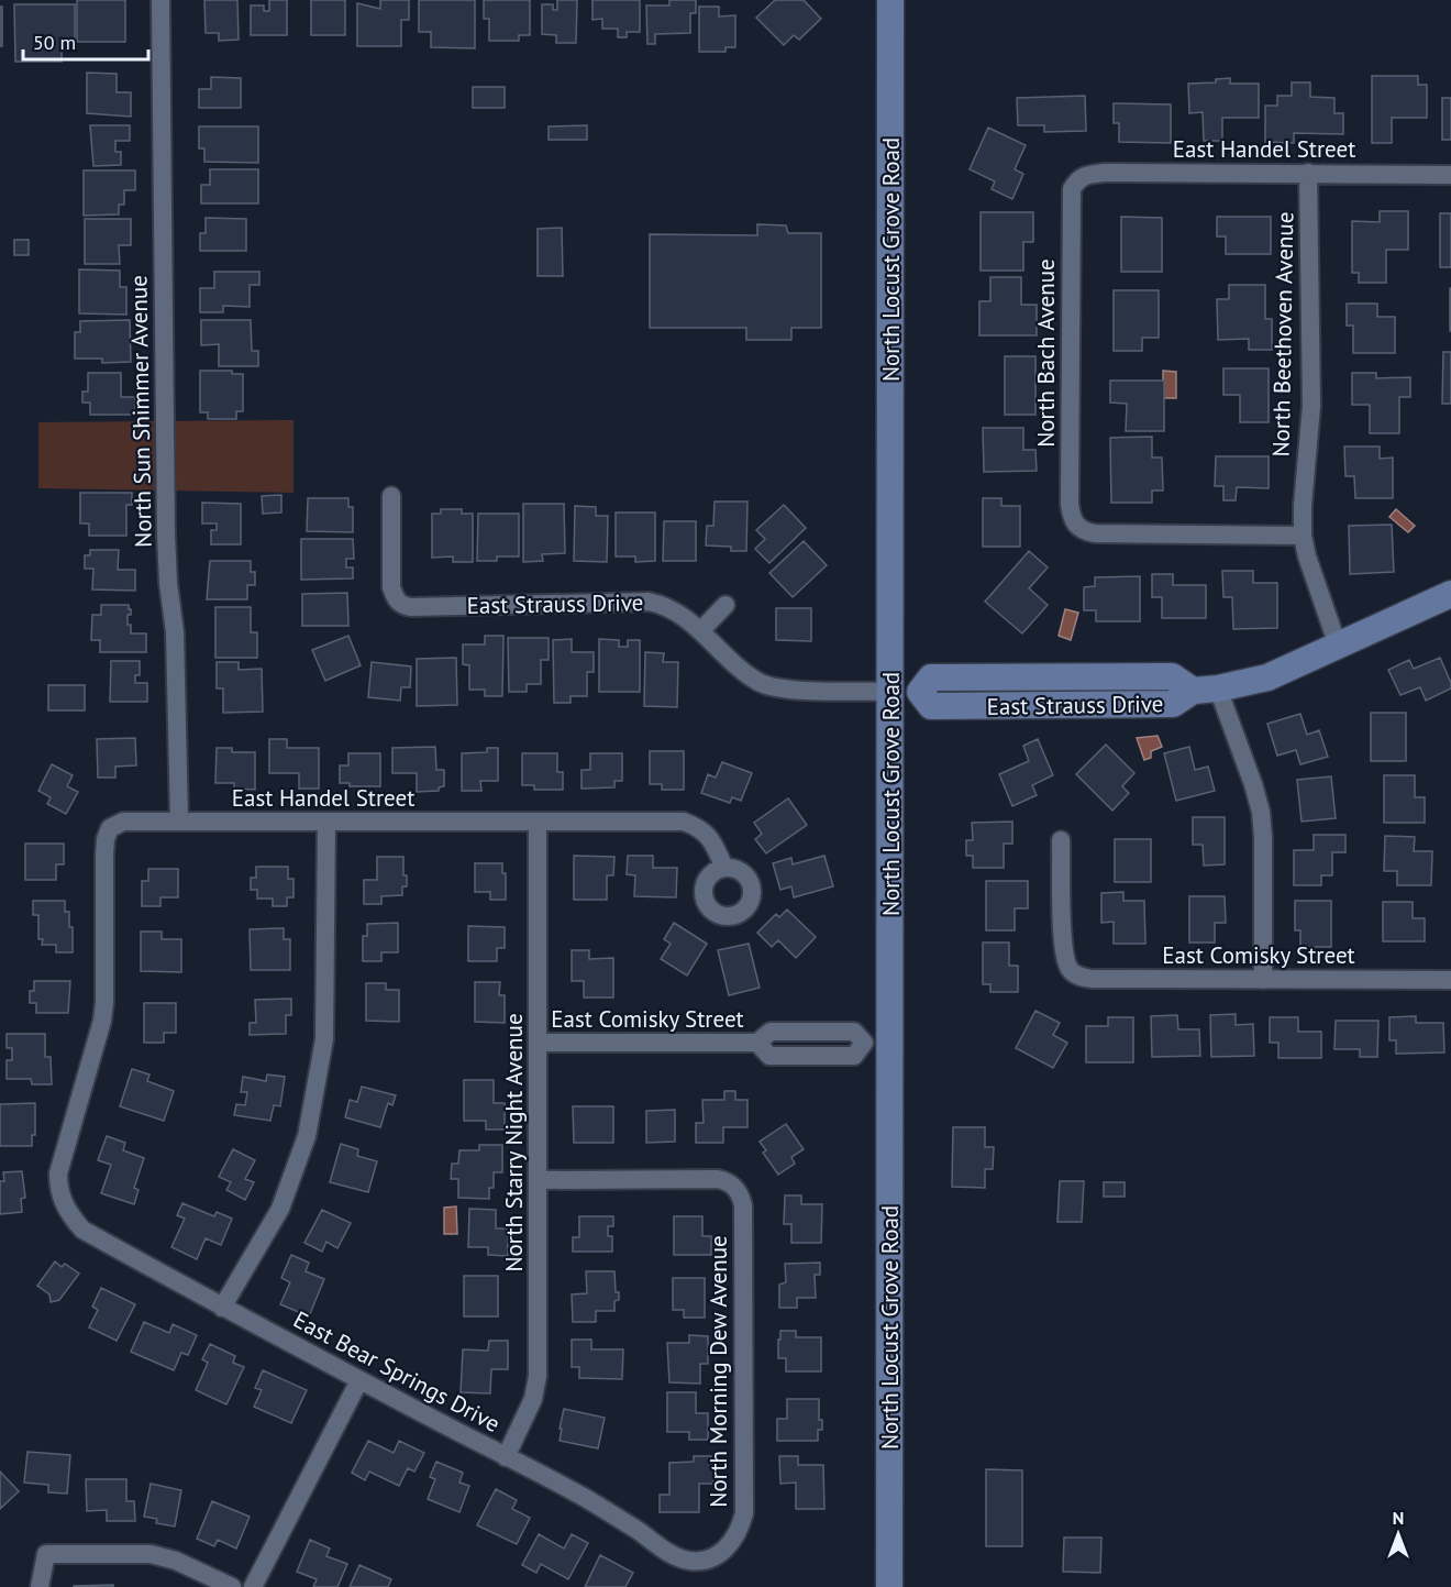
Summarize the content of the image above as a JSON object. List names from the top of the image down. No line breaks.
{"streets":{"main road":["North Locust Grove Road","East Strauss Drive"],"street":["East Handel Street","North Beethoven Avenue","North Bach Avenue","North Sun Shimmer Avenue","East Comisky Street","North Starry Night Avenue","East Bear Springs Drive","North Morning Dew Avenue"]},"crossings":[["East Handel Street","North Beethoven Avenue"],["East Handel Street","North Bach Avenue"],["East Handel Street","North Sun Shimmer Avenue"],["East Handel Street","North Starry Night Avenue"],["East Handel Street","East Bear Springs Drive"],["North Locust Grove Road","East Strauss Drive"],["North Locust Grove Road","East Comisky Street"],["North Beethoven Avenue","North Bach Avenue"],["North Beethoven Avenue","East Strauss Drive"],["East Comisky Street","North Starry Night Avenue"],["North Starry Night Avenue","East Bear Springs Drive"],["North Starry Night Avenue","North Morning Dew Avenue"],["East Bear Springs Drive","North Morning Dew Avenue"]],"scale_bar":"50 m","north":"top"}
